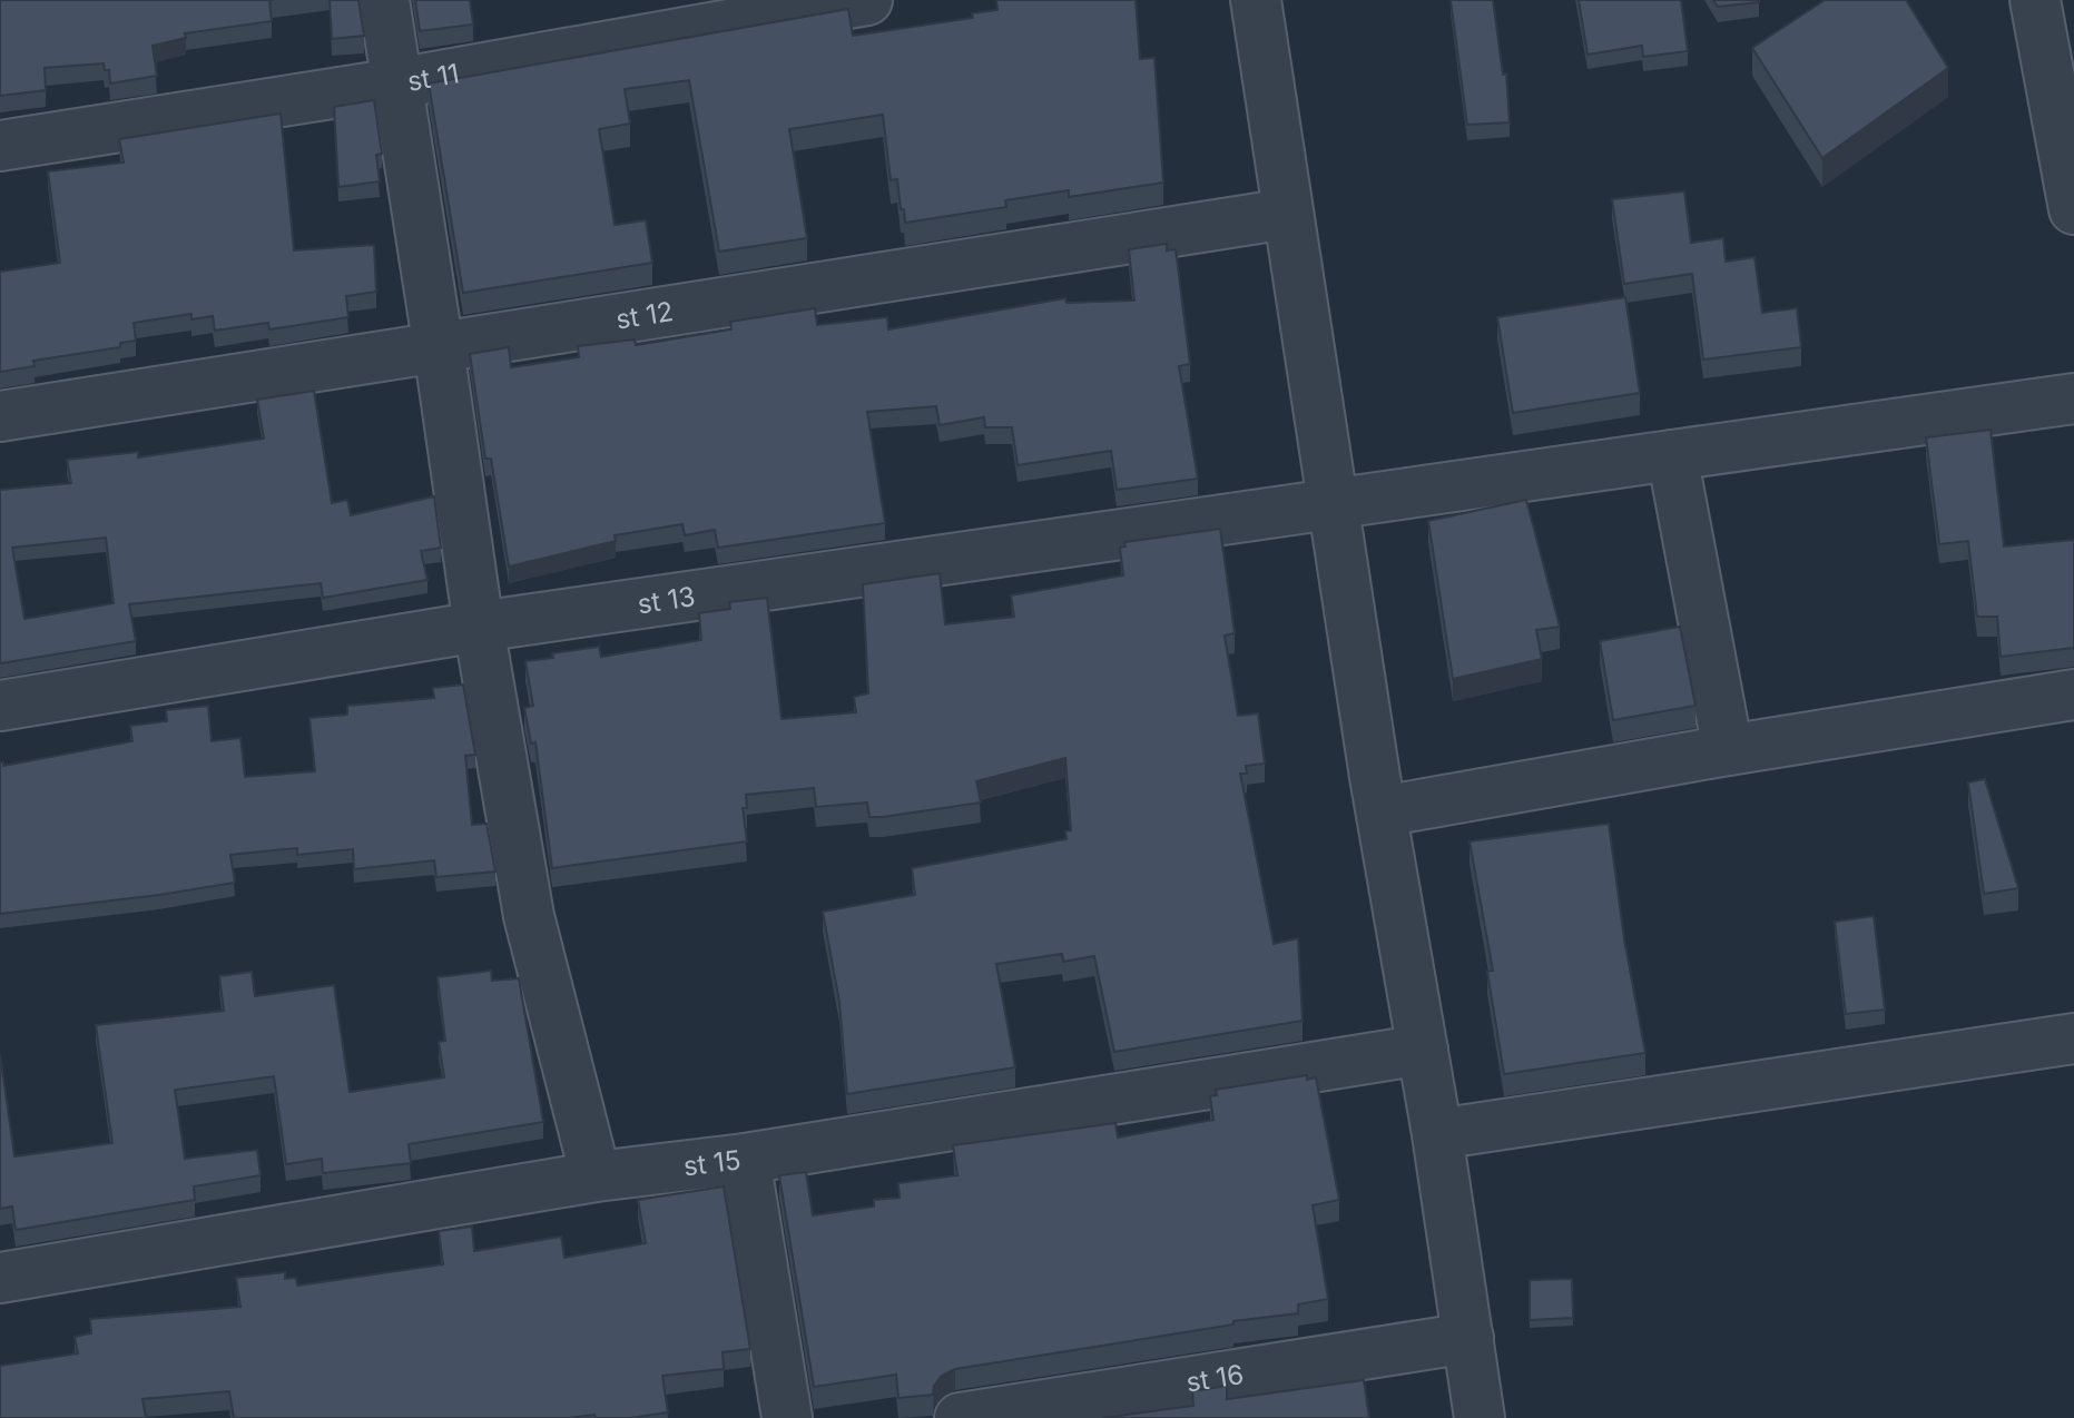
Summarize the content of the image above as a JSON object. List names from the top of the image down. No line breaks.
{"streets":{"street":["st 11","st 12","st 13","st 15","st 16"]}}
